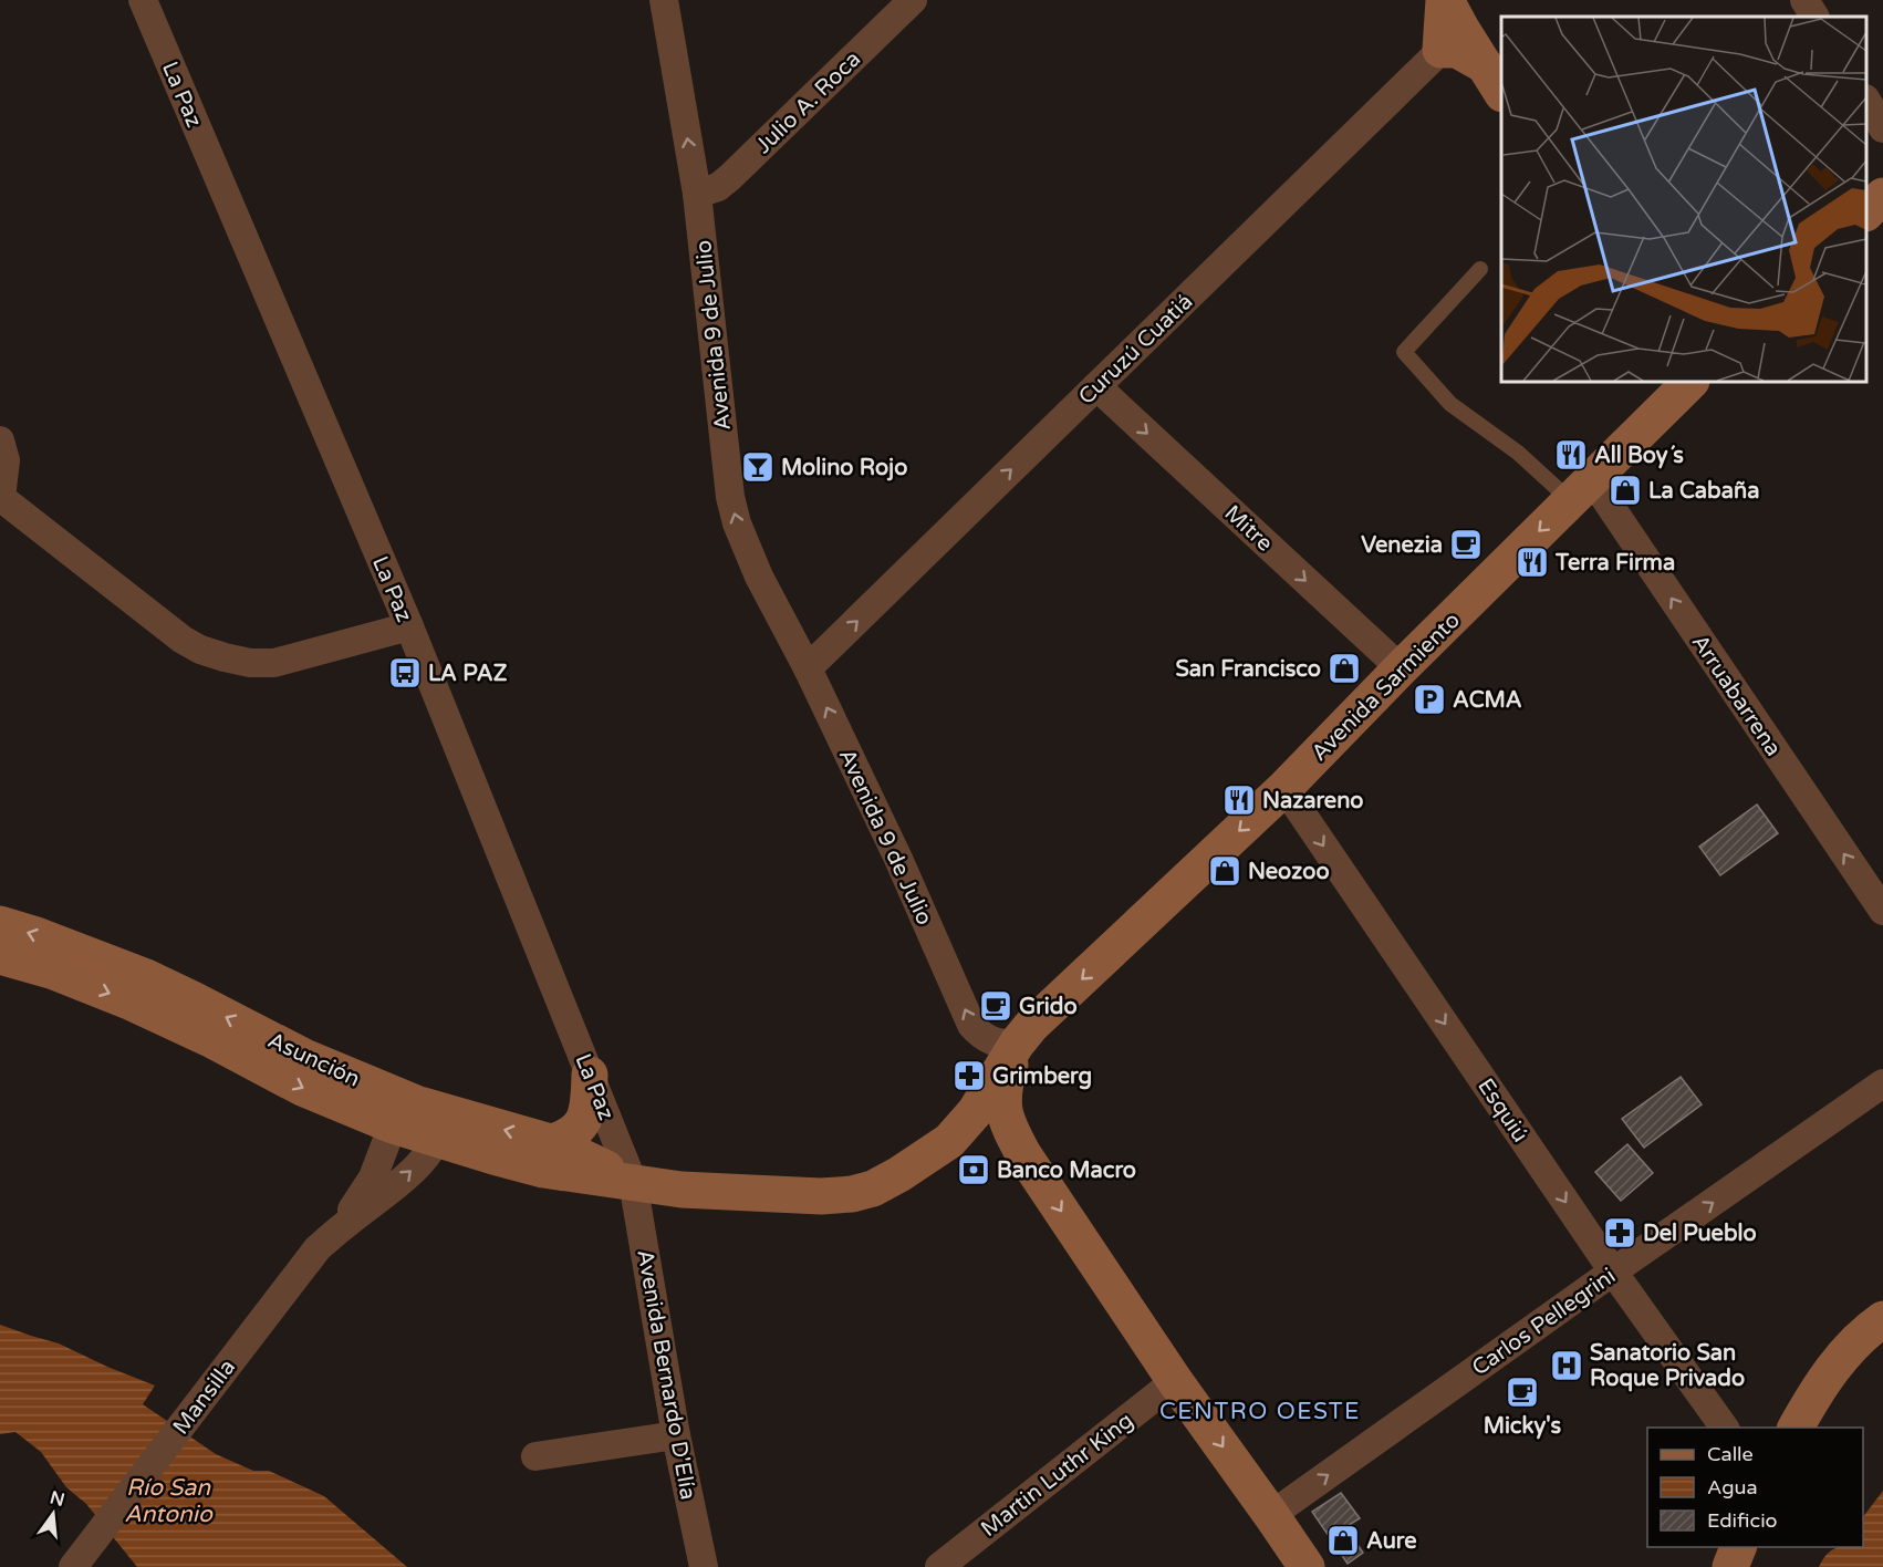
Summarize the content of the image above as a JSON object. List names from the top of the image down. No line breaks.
{"streets":{"main road":["Avenida Sarmiento","Asunción"],"street":["La Paz","Julio A. Roca","Avenida 9 de Julio","Curuzú Cuatiá","Mitre","Arruabarrena","Esquiú","Carlos Pellegrini","Avenida Bernardo D'Elía","Mansilla","Martin Luthr King"]},"crossings":[["La Paz","Asunción"],["La Paz","Avenida Bernardo D'Elía"],["Julio A. Roca","Avenida 9 de Julio"],["Avenida 9 de Julio","Curuzú Cuatiá"],["Avenida 9 de Julio","Avenida Sarmiento"],["Avenida 9 de Julio","Asunción"],["Curuzú Cuatiá","Mitre"],["Mitre","Avenida Sarmiento"],["Avenida Sarmiento","Arruabarrena"],["Avenida Sarmiento","Asunción"],["Avenida Sarmiento","Esquiú"],["Asunción","Avenida Bernardo D'Elía"],["Asunción","Mansilla"],["Esquiú","Carlos Pellegrini"]],"one_way":["Avenida 9 de Julio","Curuzú Cuatiá","Mitre","Avenida Sarmiento","Arruabarrena","Esquiú","Carlos Pellegrini"],"districts":["CENTRO OESTE"],"water":["Río San Antonio"],"places":{"restaurant":["All Boy´s","Terra Firma","Nazareno"],"bar":["Molino Rojo"],"shop":["La Cabaña","San Francisco","Neozoo","Aure"],"cafe":["Venezia","Grido","Micky's"],"bus stop":["LA PAZ"],"parking":["ACMA"],"pharmacy":["Grimberg","Del Pueblo"],"bank":["Banco Macro"],"hospital":["Sanatorio San Roque Privado"]},"legend":["Calle","Agua","Edificio"],"north":"top"}
